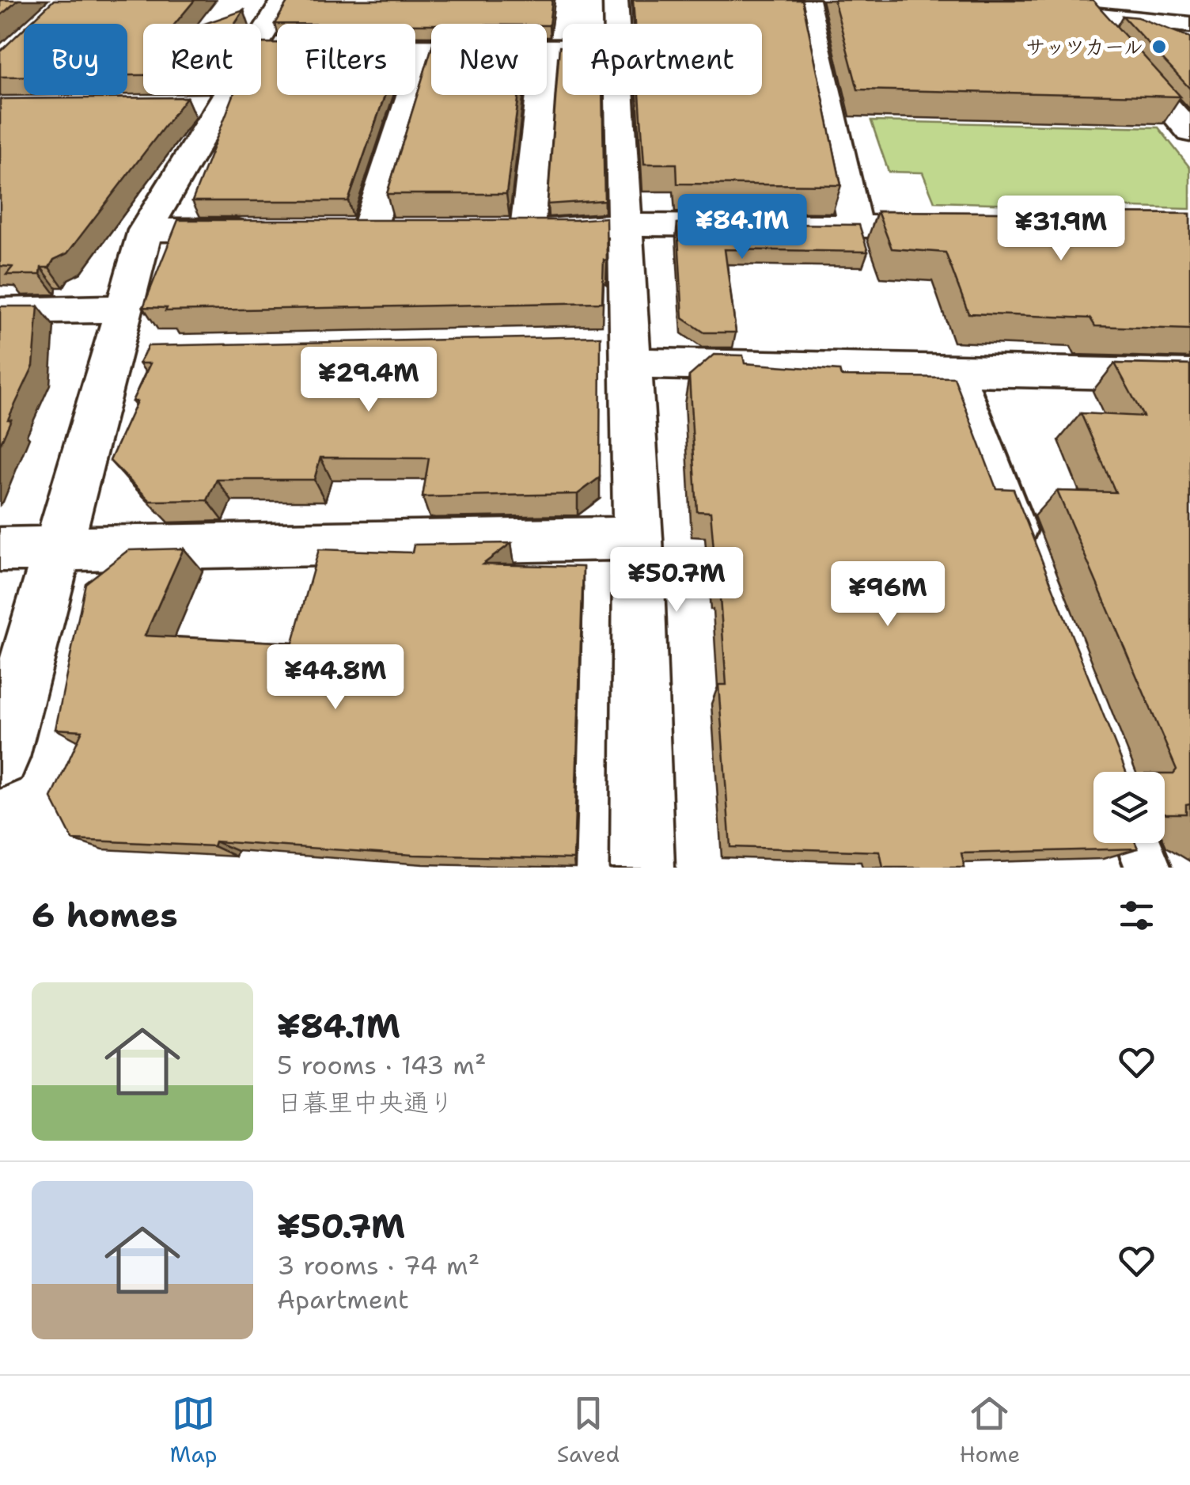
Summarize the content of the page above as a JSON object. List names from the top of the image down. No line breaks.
{"places":["サッツカール"],"page":{"chip":["Buy","Rent","Filters","New","Apartment"],"price":["¥84.1M","¥31.9M","¥29.4M","¥50.7M","¥96M","¥44.8M"],"heading":"6 homes","list":[{"name":"¥84.1M","note":"5 rooms · 143 m² · 日暮里中央通り"},{"name":"¥50.7M","note":"3 rooms · 74 m² · Apartment"}],"tabs":["Map","Saved","Home"]}}
